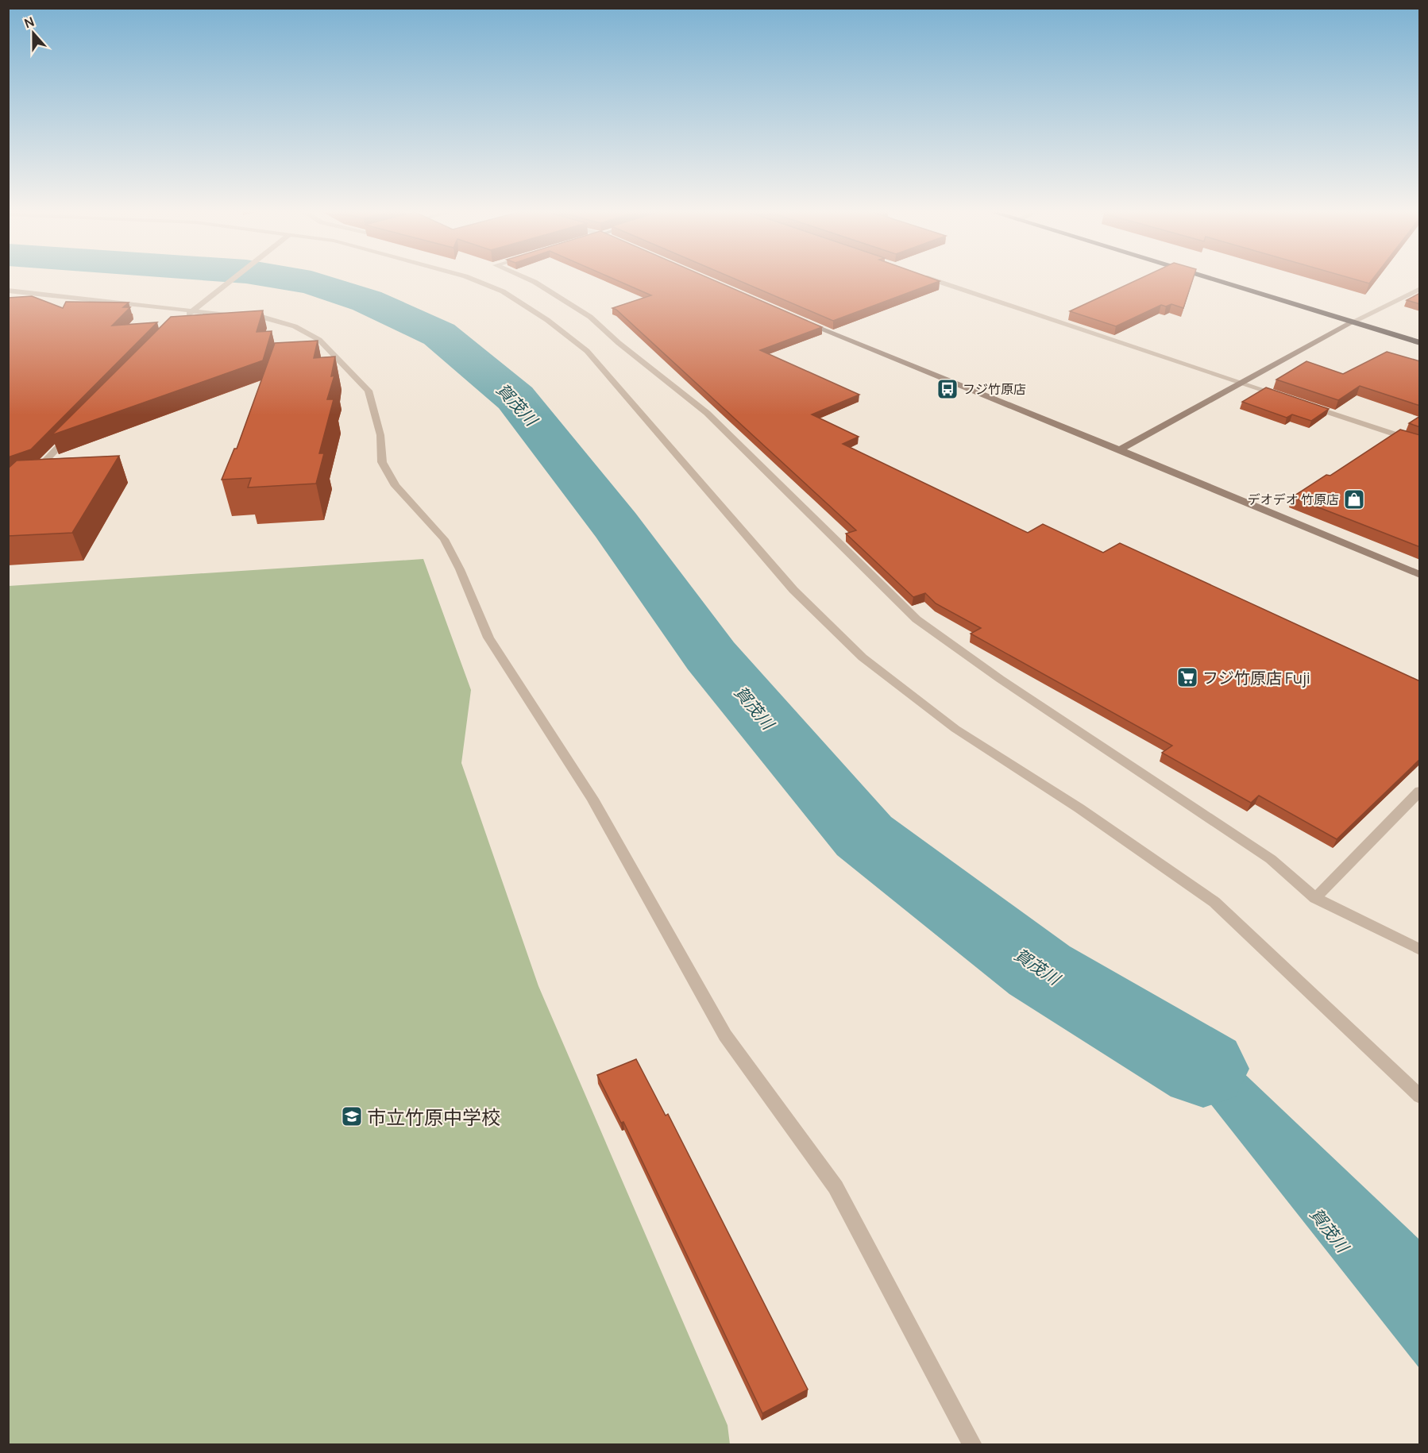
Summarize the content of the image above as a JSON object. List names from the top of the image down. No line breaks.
{"water":["賀茂川"],"places":{"bus stop":["フジ竹原店"],"shop":["デオデオ 竹原店"],"supermarket":["フジ竹原店 Fuji"],"school or university":["市立竹原中学校"]},"north":"top"}
